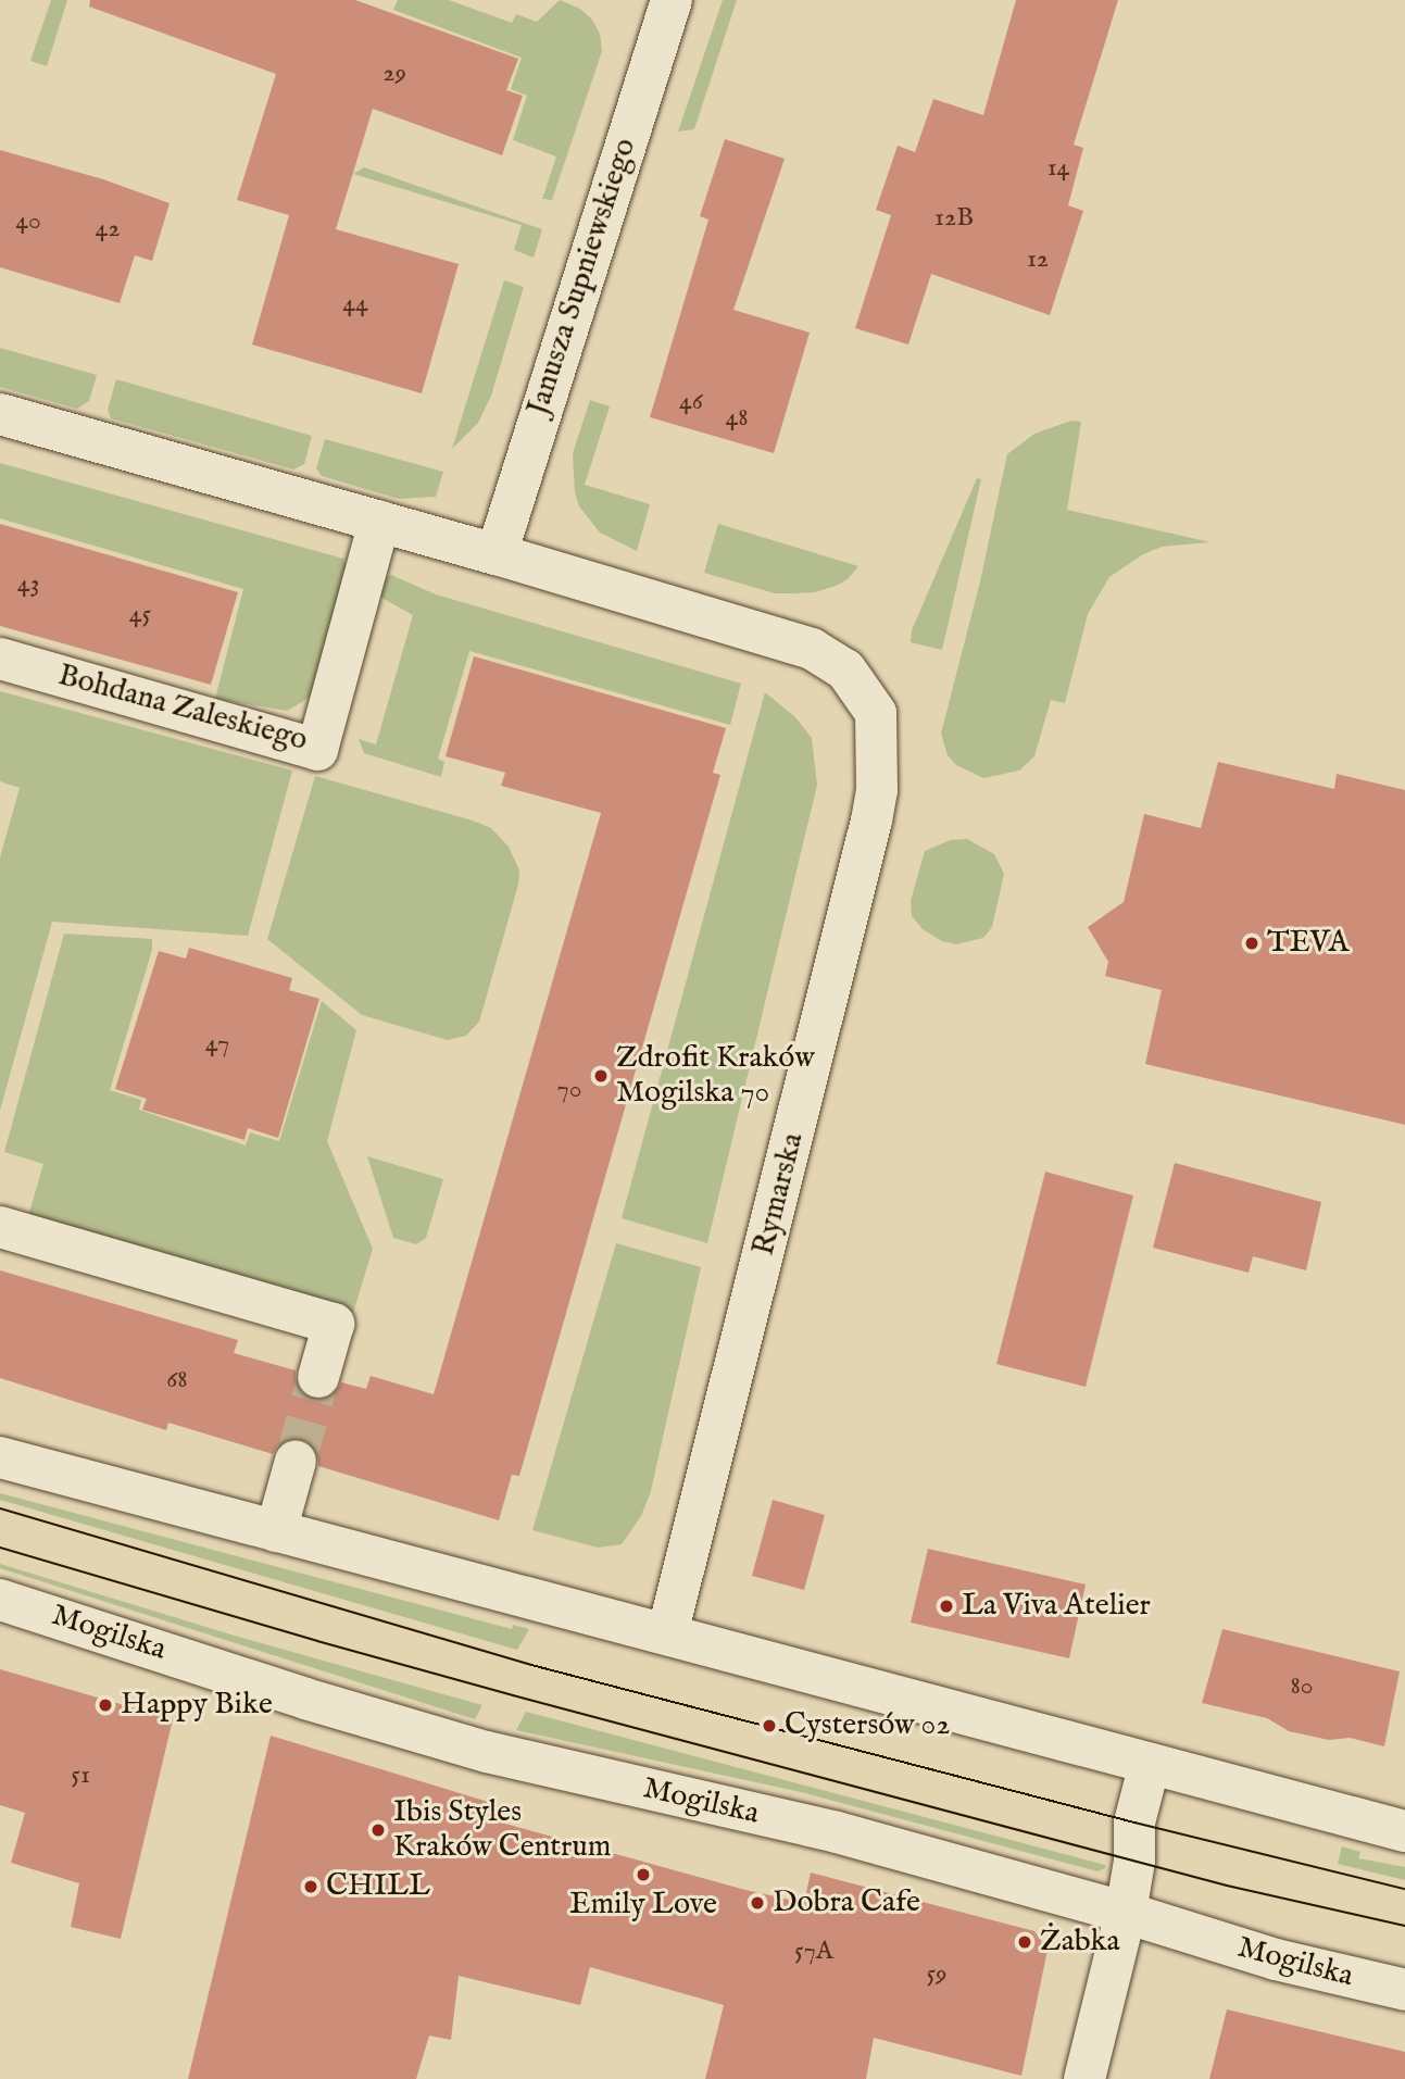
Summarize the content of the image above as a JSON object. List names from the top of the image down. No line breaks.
{"streets":{"street":["Janusza Supniewskiego","Bohdana Zaleskiego","Rymarska","Mogilska"]},"crossings":[["Janusza Supniewskiego","Rymarska"]],"places":["TEVA","Zdrofit Kraków Mogilska 70","La Viva Atelier","Happy Bike","Cystersów 02","Ibis Styles Kraków Centrum","Emily Love","CHILL","Dobra Cafe","Żabka"],"house_numbers":["29","14","12B","40","42","12","44","46","48","43","45","47","70","68","80","51","57A","59"]}
